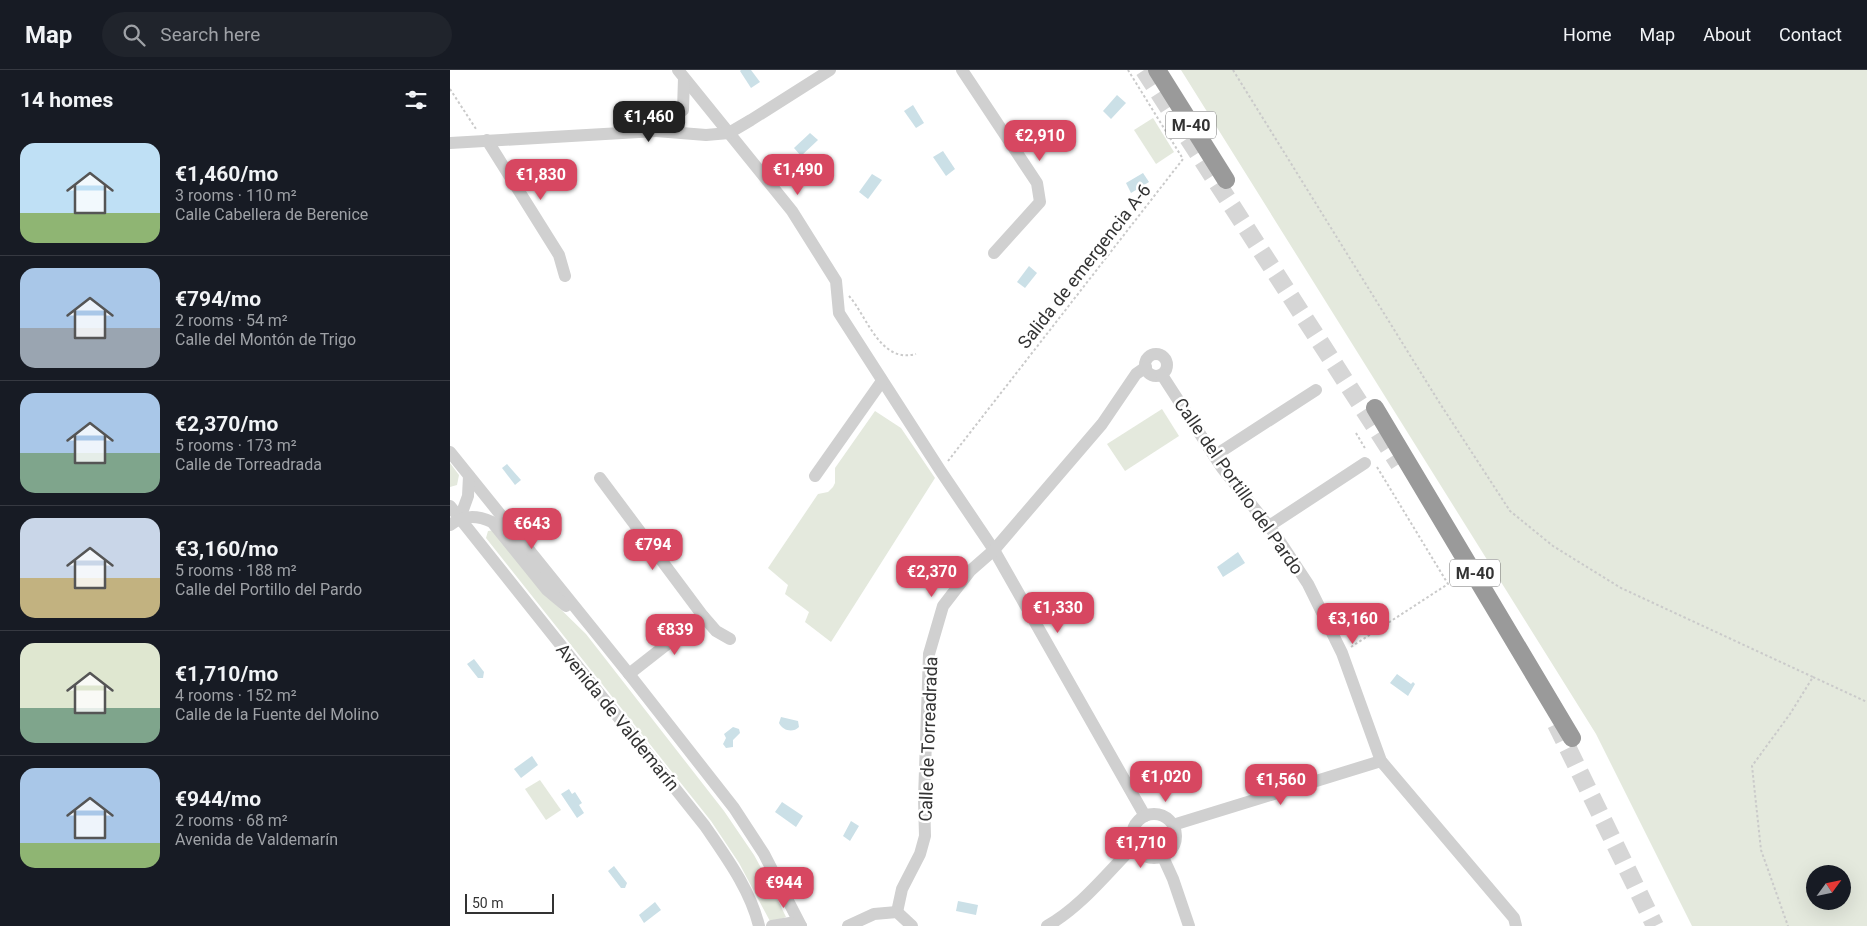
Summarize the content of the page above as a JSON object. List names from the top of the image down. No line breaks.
{"streets":{"highway":["M-40"],"street":["Calle del Portillo del Pardo","Avenida de Valdemarín","Calle de Torreadrada"],"path":["Salida de emergencia A-6"]},"crossings":[["Calle del Portillo del Pardo","Calle de Torreadrada"]],"scale_bar":"50 m","north":"top right","page":{"header":"Map","search":"Search here","nav":["Home","Map","About","Contact"],"heading":"14 homes","price":["€1,460","€2,910","€1,490","€1,830","€643","€794","€2,370","€1,330","€3,160","€839","€1,020","€1,560","€1,710","€944"],"list":[{"name":"€1,460/mo","note":"3 rooms · 110 m² · Calle Cabellera de Berenice"},{"name":"€794/mo","note":"2 rooms · 54 m² · Calle del Montón de Trigo"},{"name":"€2,370/mo","note":"5 rooms · 173 m² · Calle de Torreadrada"},{"name":"€3,160/mo","note":"5 rooms · 188 m² · Calle del Portillo del Pardo"},{"name":"€1,710/mo","note":"4 rooms · 152 m² · Calle de la Fuente del Molino"},{"name":"€944/mo","note":"2 rooms · 68 m² · Avenida de Valdemarín"}],"scale":"50 m"}}
